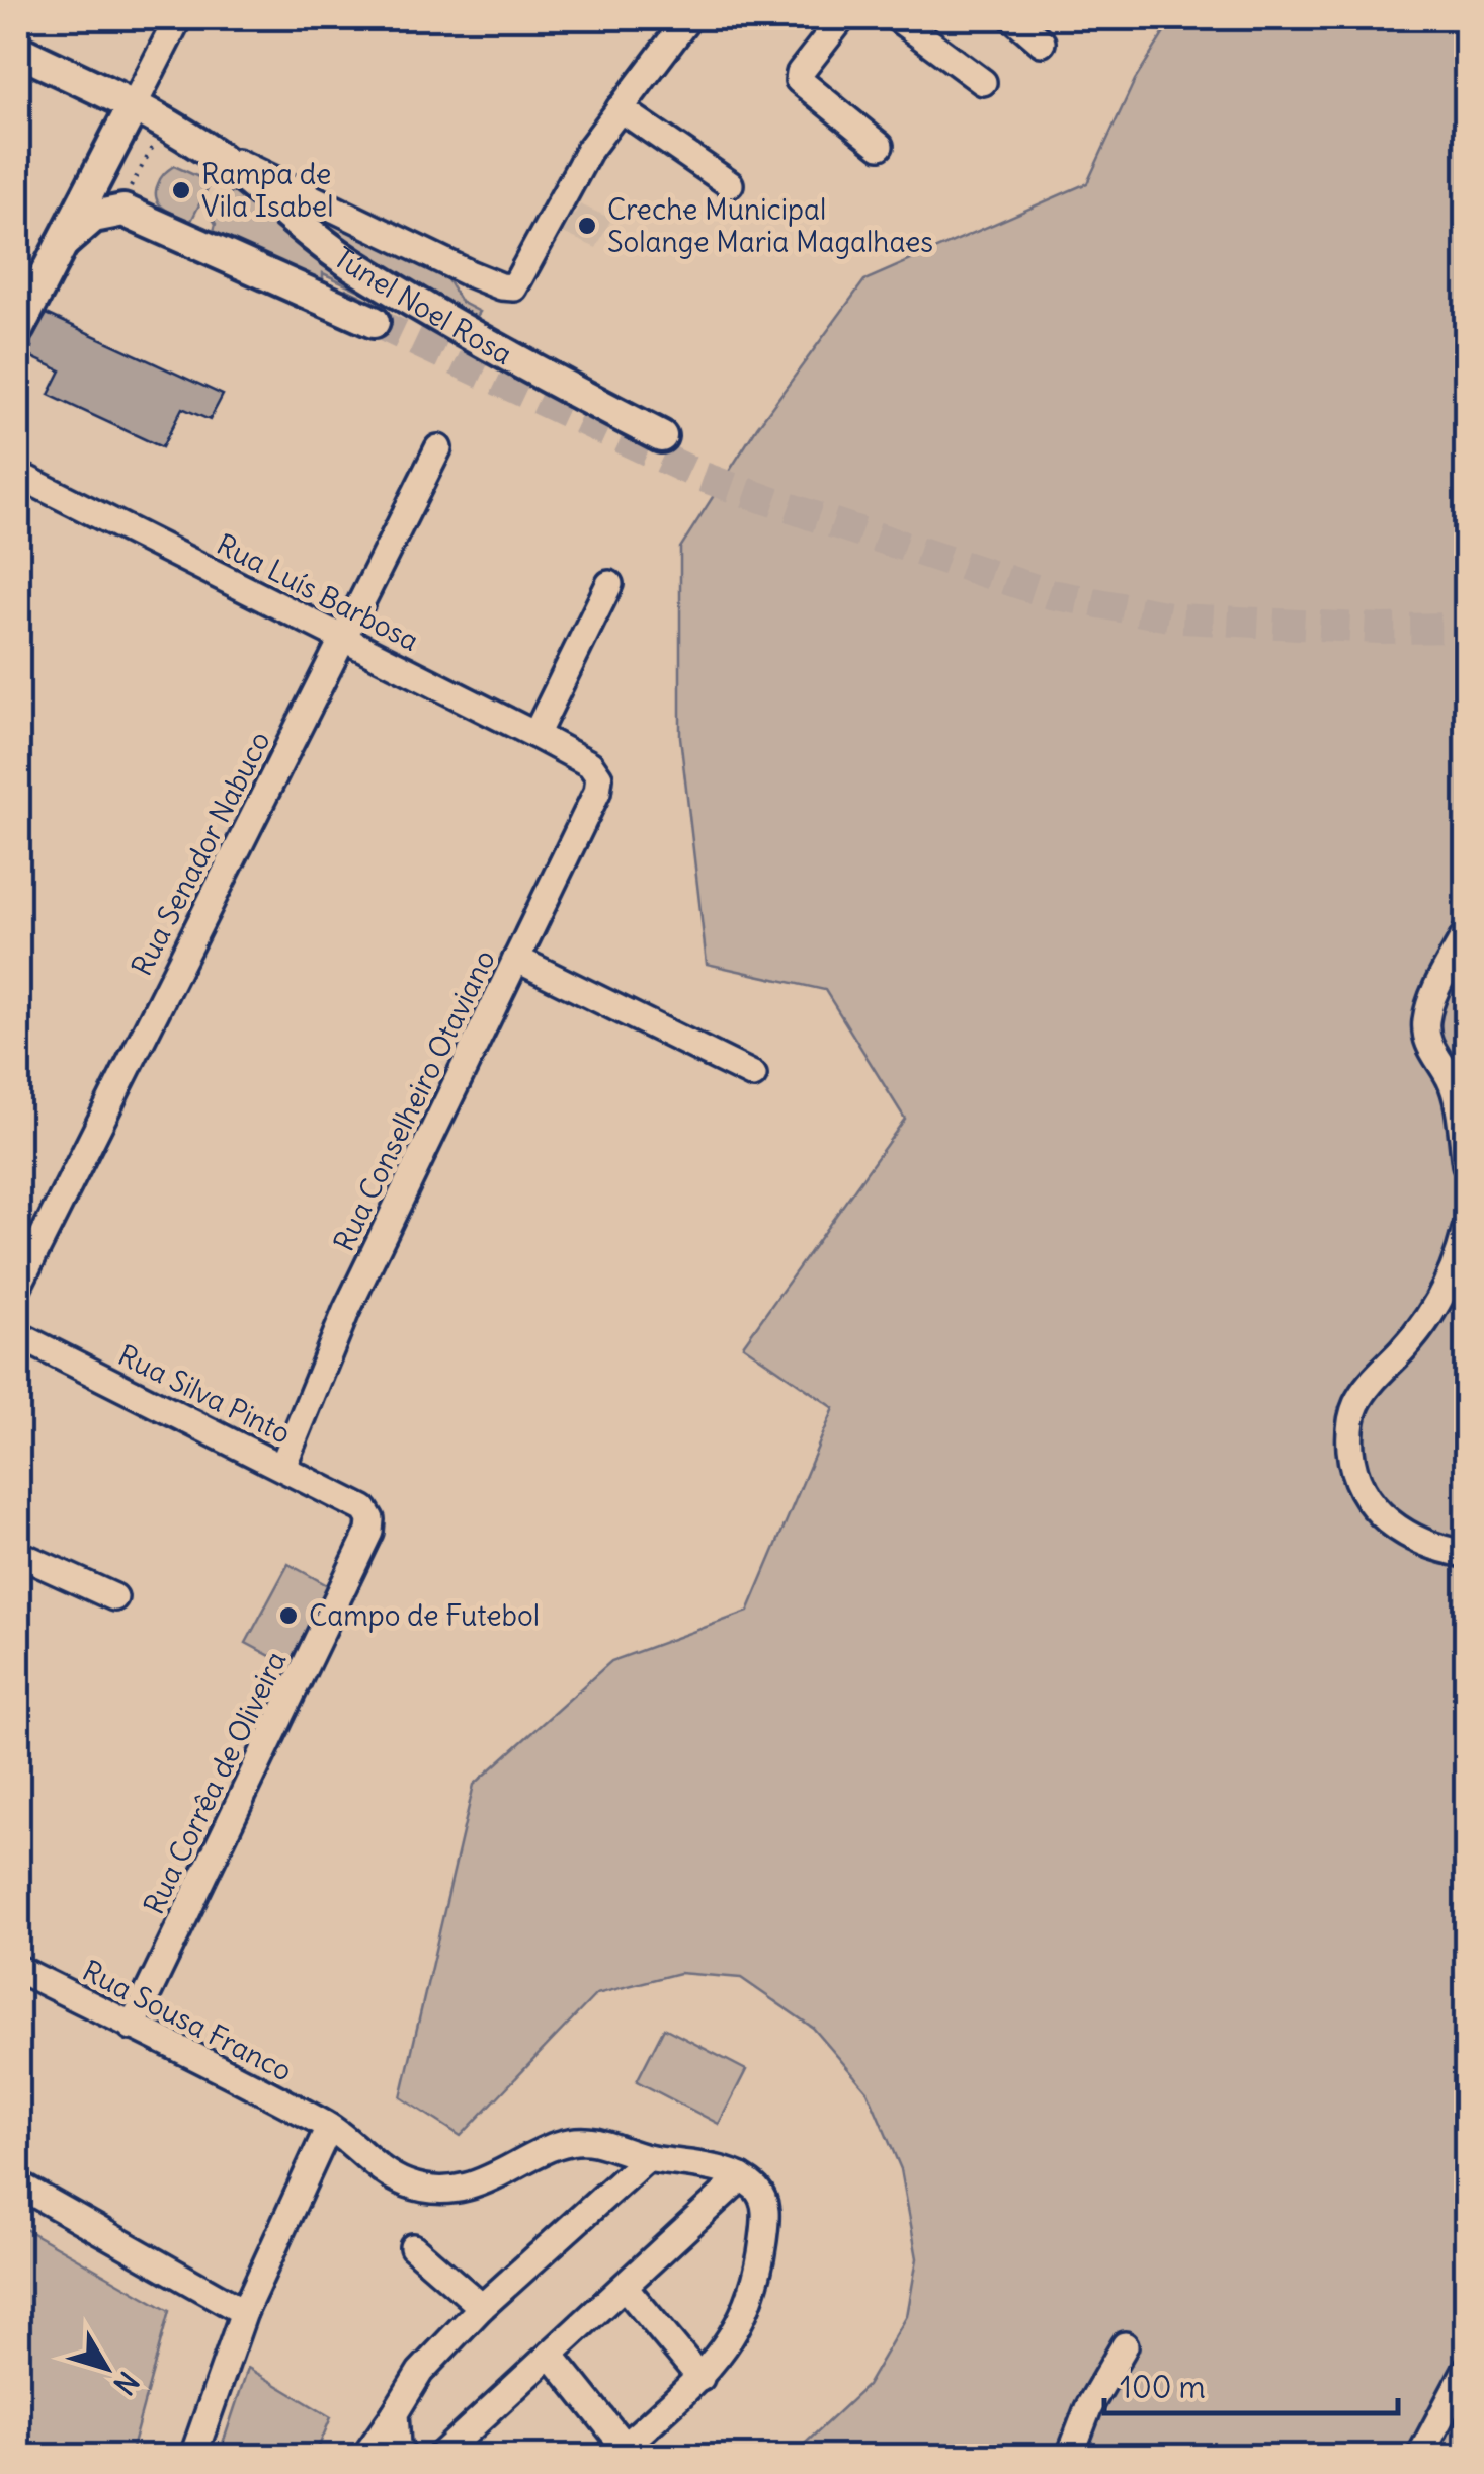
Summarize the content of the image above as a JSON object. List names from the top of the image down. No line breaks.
{"streets":{"main road":["Túnel Noel Rosa"],"street":["Rua Luís Barbosa","Rua Senador Nabuco","Rua Conselheiro Otaviano","Rua Silva Pinto","Rua Corrêa de Oliveira","Rua Sousa Franco"]},"crossings":[["Rua Luís Barbosa","Rua Senador Nabuco"],["Rua Luís Barbosa","Rua Conselheiro Otaviano"],["Rua Conselheiro Otaviano","Rua Silva Pinto"],["Rua Silva Pinto","Rua Corrêa de Oliveira"],["Rua Corrêa de Oliveira","Rua Sousa Franco"]],"places":["Rampa de Vila Isabel","Creche Municipal Solange Maria Magalhaes","Campo de Futebol"],"scale_bar":"100 m","north":"bottom right"}
